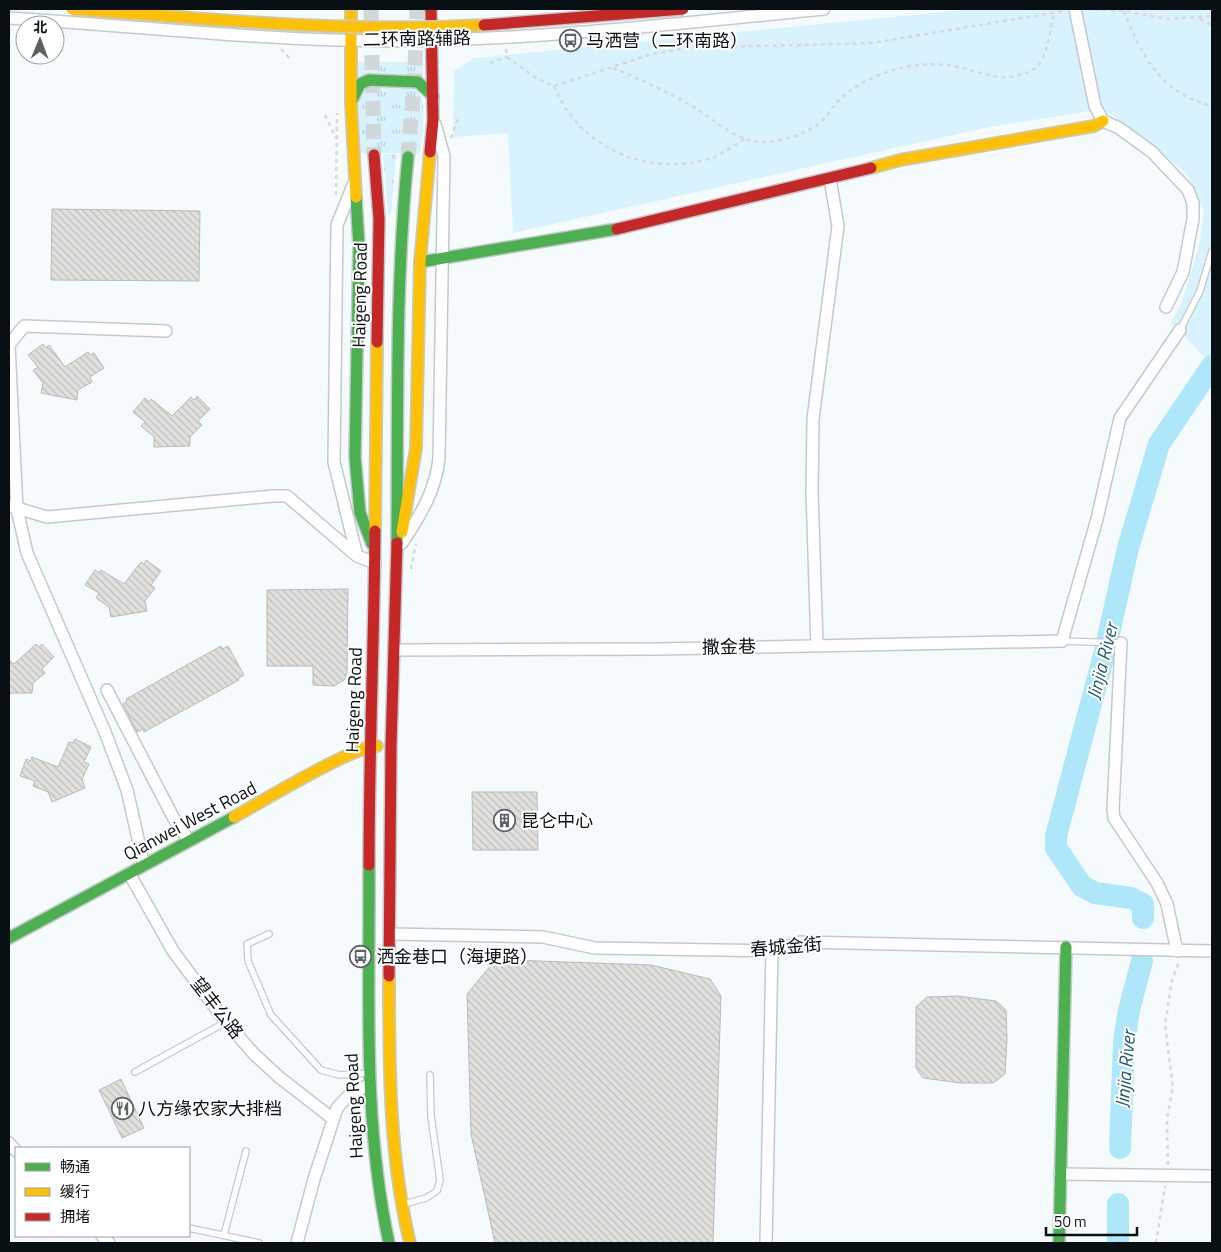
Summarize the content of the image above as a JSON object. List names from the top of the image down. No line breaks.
{"streets":{"main road":["Haigeng Road","Qianwei West Road"],"street":["二环南路辅路","撒金巷","春城金街","望丰公路"]},"crossings":[["Haigeng Road","Qianwei West Road"],["Qianwei West Road","望丰公路"]],"water":["Jinjia River"],"places":{"bus stop":["马洒营（二环南路）","洒金巷口（海埂路）"],"building":["昆仑中心"],"restaurant":["八方缘农家大排档"]},"legend":["畅通","缓行","拥堵"],"scale_bar":"50 m","north":"top"}
